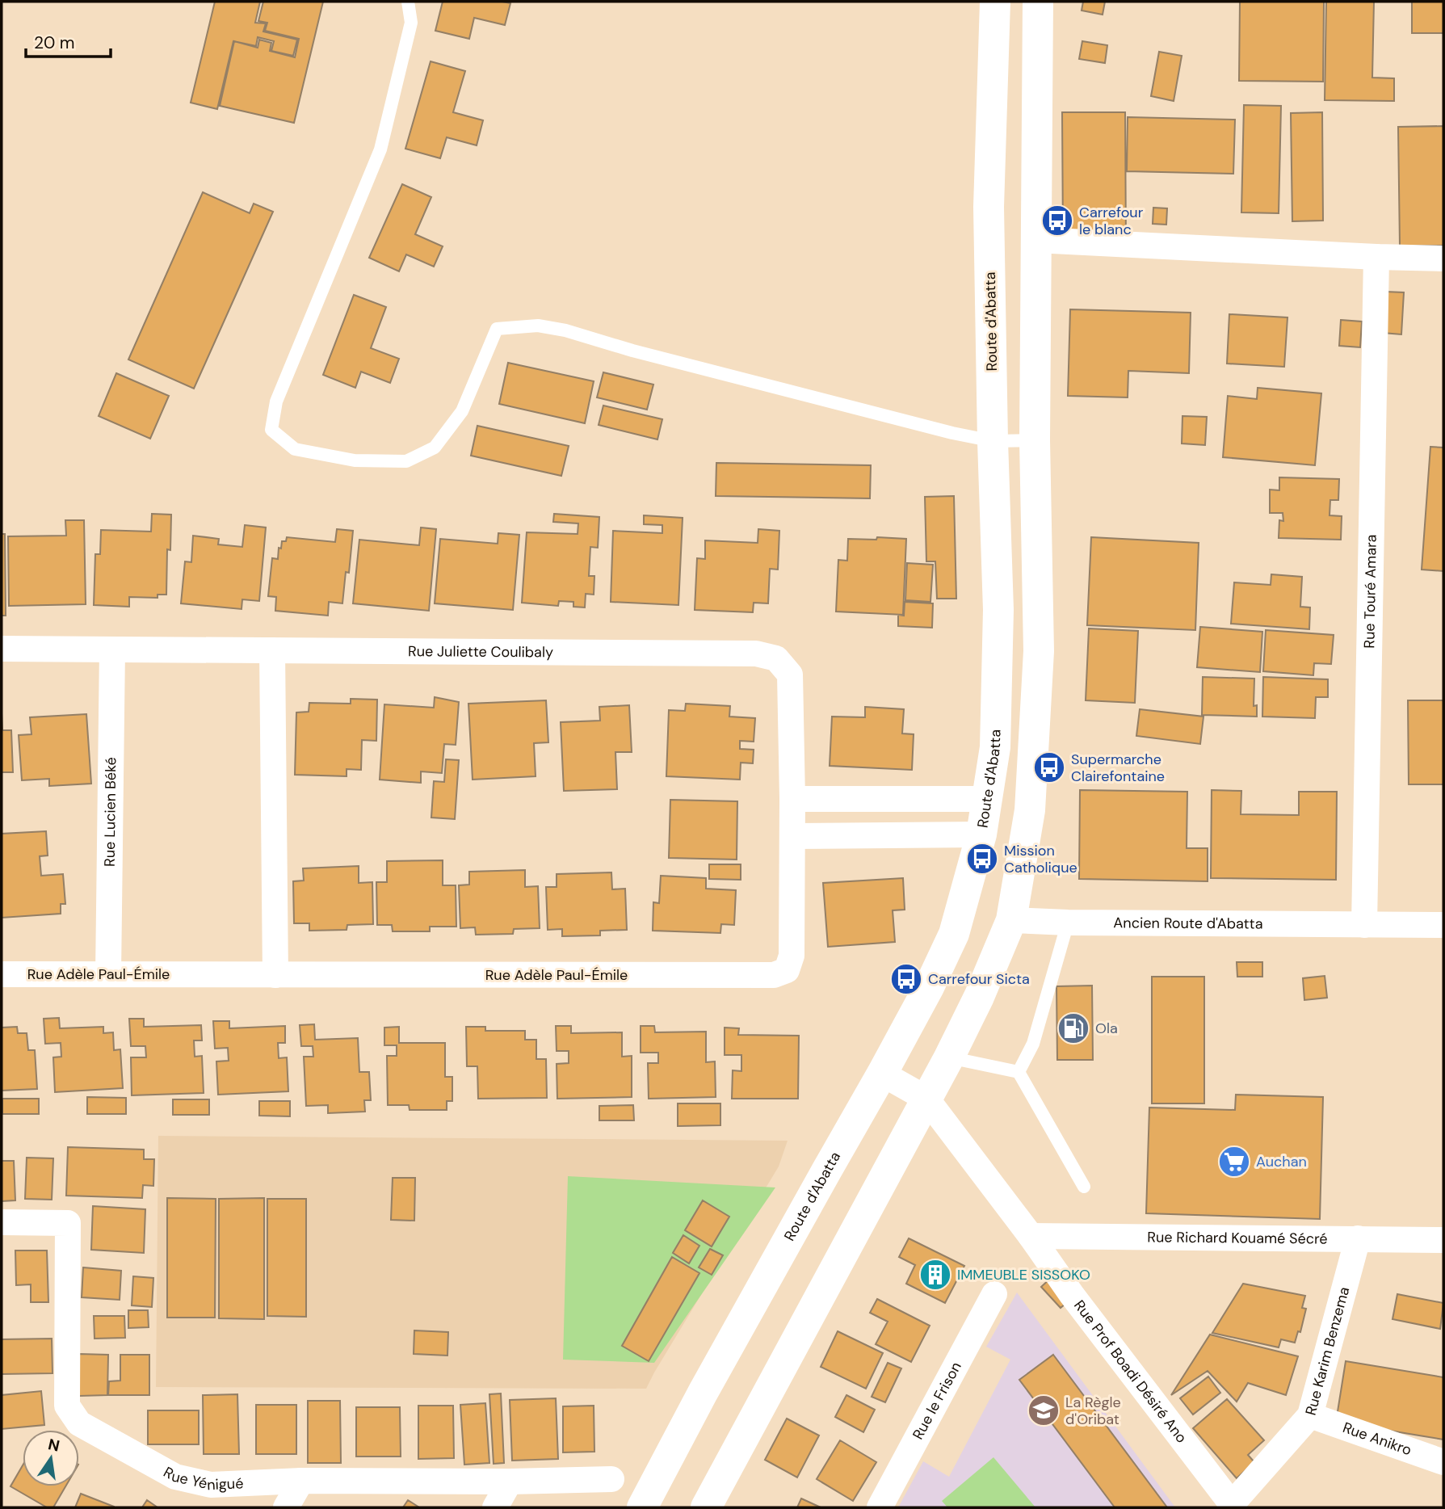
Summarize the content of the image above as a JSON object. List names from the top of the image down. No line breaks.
{"streets":{"street":["Route d'Abatta","Rue Touré Amara","Rue Juliette Coulibaly","Rue Lucien Béké","Ancien Route d'Abatta","Rue Adèle Paul-Émile","Rue Richard Kouamé Sécré","Rue Karim Benzema","Rue Prof Boadi Désiré Ano","Rue le Frison","Rue Anikro","Rue Yénigué"]},"crossings":[["Rue Touré Amara","Ancien Route d'Abatta"],["Rue Juliette Coulibaly","Rue Lucien Béké"],["Rue Juliette Coulibaly","Rue Adèle Paul-Émile"],["Rue Lucien Béké","Rue Adèle Paul-Émile"],["Rue Richard Kouamé Sécré","Rue Karim Benzema"],["Rue Richard Kouamé Sécré","Rue Prof Boadi Désiré Ano"],["Rue Karim Benzema","Rue Prof Boadi Désiré Ano"],["Rue Karim Benzema","Rue Anikro"]],"places":{"bus stop":["Carrefour le blanc","Supermarche Clairefontaine","Mission Catholique","Carrefour Sicta"],"fuel station":["Ola"],"supermarket":["Auchan"],"building":["IMMEUBLE SISSOKO"],"school or university":["La Règle d'Oribat"]},"scale_bar":"20 m","north":"top"}
